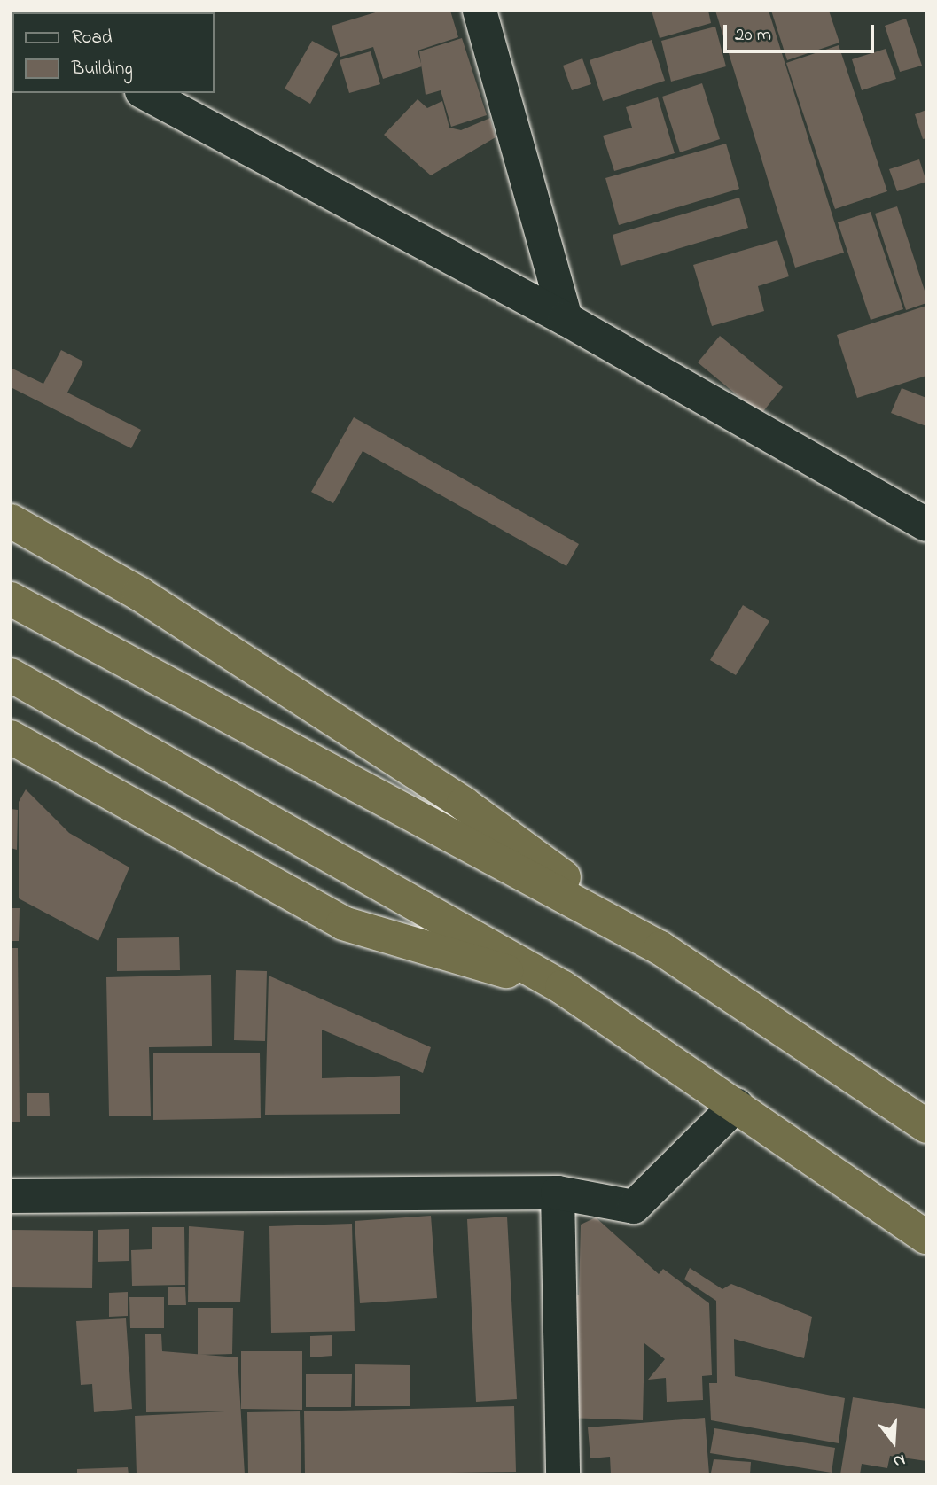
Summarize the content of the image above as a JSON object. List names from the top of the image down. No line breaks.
{"legend":["Road","Building"],"scale_bar":"20 m","north":"bottom"}
